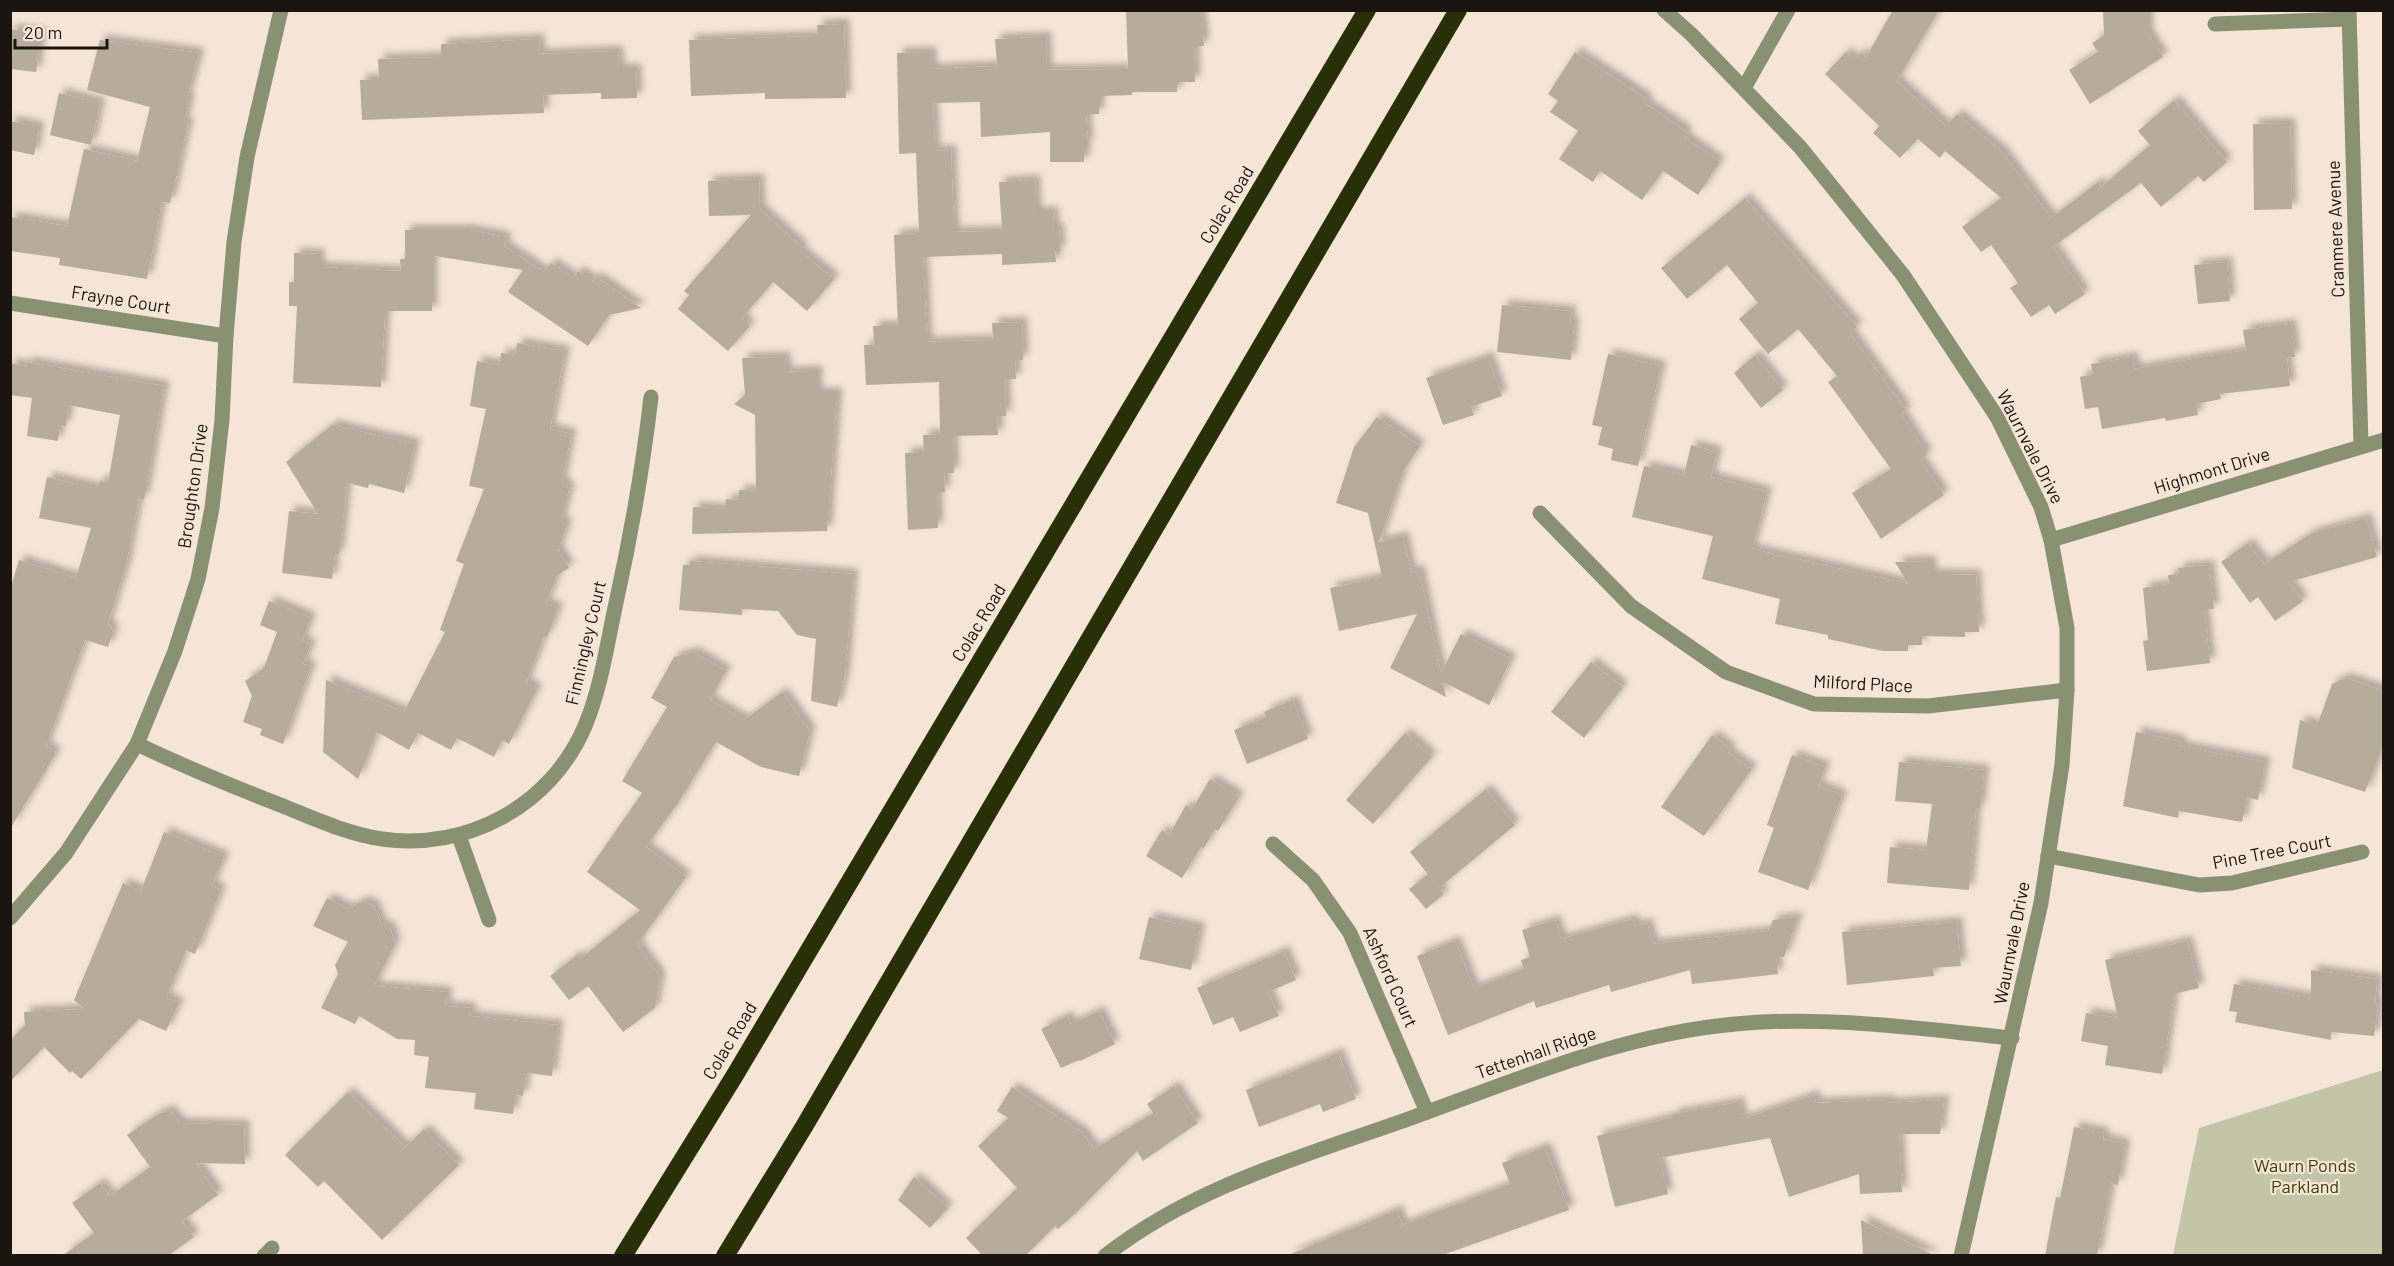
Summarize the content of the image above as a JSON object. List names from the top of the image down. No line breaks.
{"streets":{"highway":["Colac Road"],"street":["Cranmere Avenue","Frayne Court","Waurnvale Drive","Highmont Drive","Broughton Drive","Finningley Court","Milford Place","Pine Tree Court","Ashford Court","Tettenhall Ridge"]},"crossings":[["Cranmere Avenue","Highmont Drive"],["Frayne Court","Broughton Drive"],["Waurnvale Drive","Highmont Drive"],["Waurnvale Drive","Milford Place"],["Waurnvale Drive","Pine Tree Court"],["Waurnvale Drive","Tettenhall Ridge"],["Broughton Drive","Finningley Court"],["Ashford Court","Tettenhall Ridge"]],"parks":["Waurn Ponds Parkland"],"scale_bar":"20 m"}
